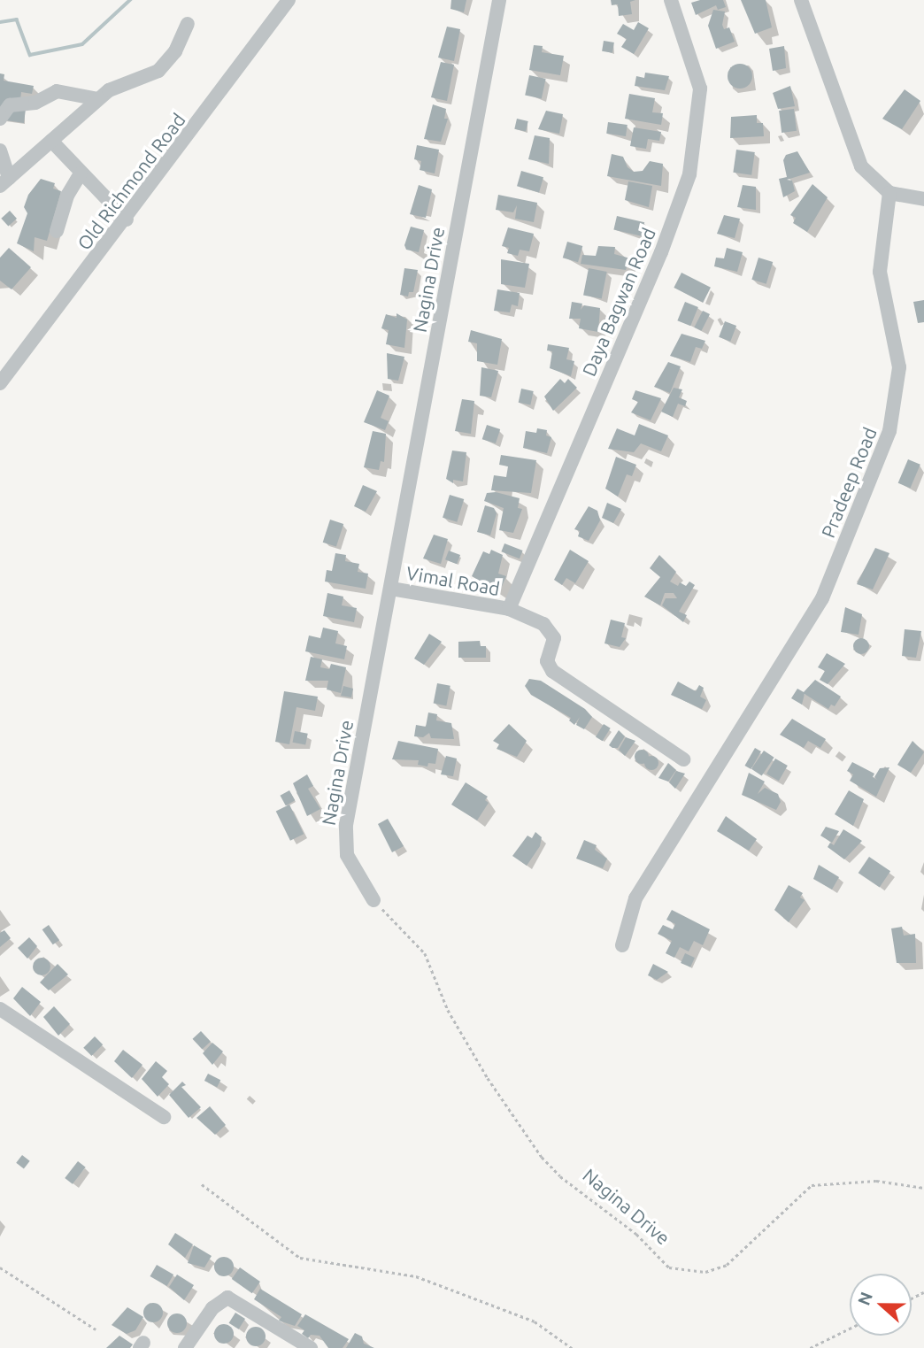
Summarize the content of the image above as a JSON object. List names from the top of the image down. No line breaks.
{"streets":{"street":["Old Richmond Road","Nagina Drive","Daya Bagwan Road","Pradeep Road","Vimal Road"]},"crossings":[["Nagina Drive","Vimal Road"],["Daya Bagwan Road","Vimal Road"]],"north":"left"}
